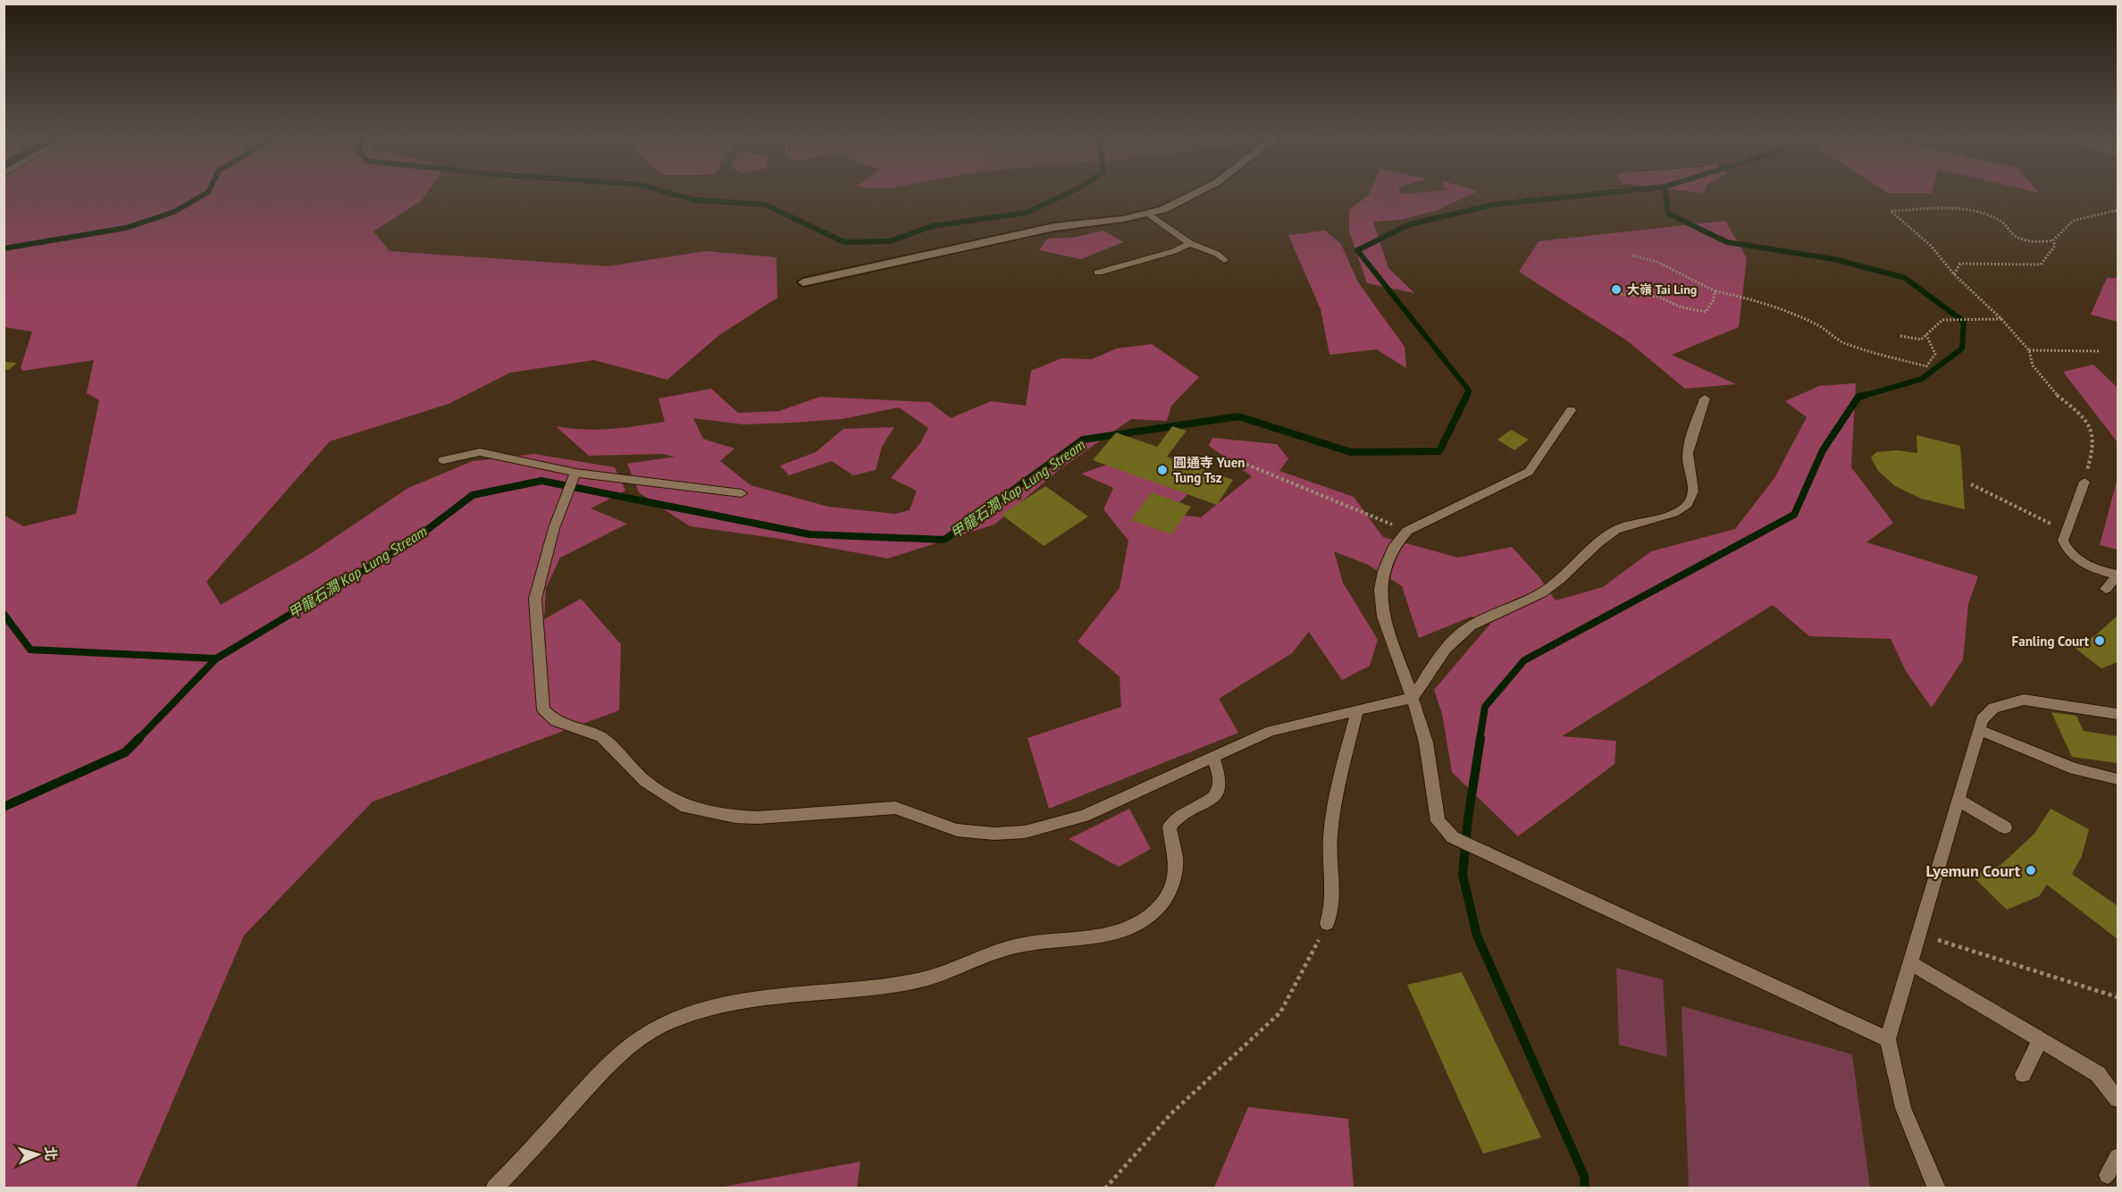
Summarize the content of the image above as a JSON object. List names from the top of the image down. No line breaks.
{"water":["甲龍石澗 Kap Lung Stream"],"places":["大嶺 Tai Ling","圓通寺 Yuen Tung Tsz","Fanling Court","Lyemun Court"],"north":"right"}
